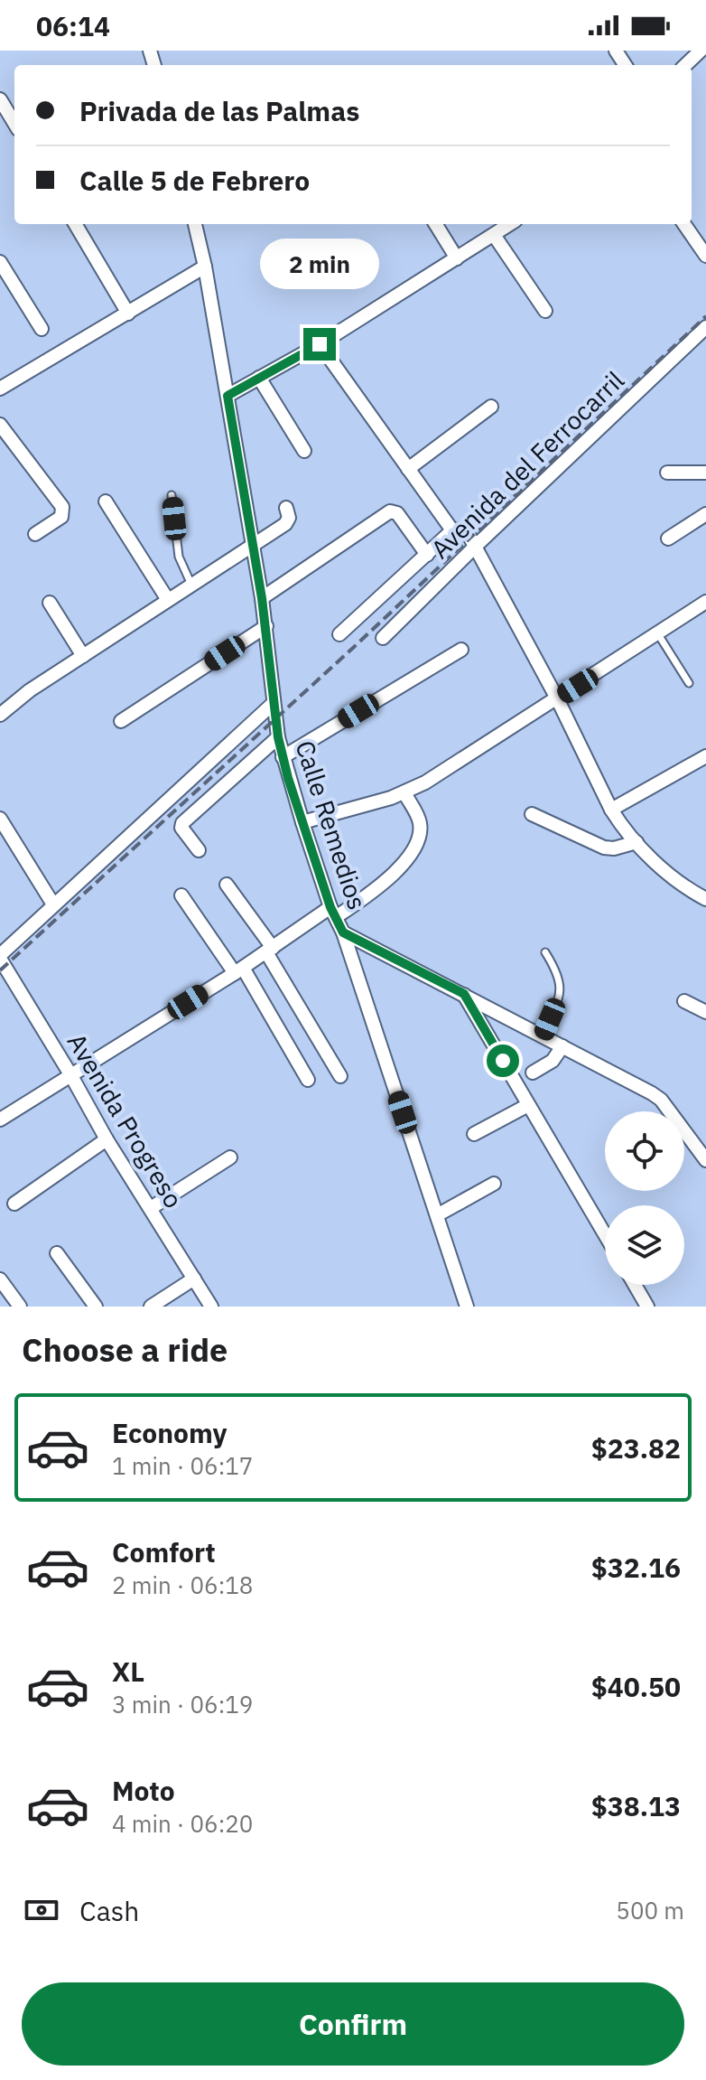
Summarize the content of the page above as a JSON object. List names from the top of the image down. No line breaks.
{"streets":{"street":["Avenida del Ferrocarril","Calle Remedios","Avenida Progreso"]},"page":{"status":"06:14","banner":["Privada de las Palmas","Calle 5 de Febrero"],"bubble":"2 min","heading":"Choose a ride","list":[{"name":"Economy","note":"1 min · 06:17","value":"$23.82"},{"name":"Comfort","note":"2 min · 06:18","value":"$32.16"},{"name":"XL","note":"3 min · 06:19","value":"$40.50"},{"name":"Moto","note":"4 min · 06:20","value":"$38.13"}],"pay":["Cash","500 m"],"buttons":"Confirm"}}
